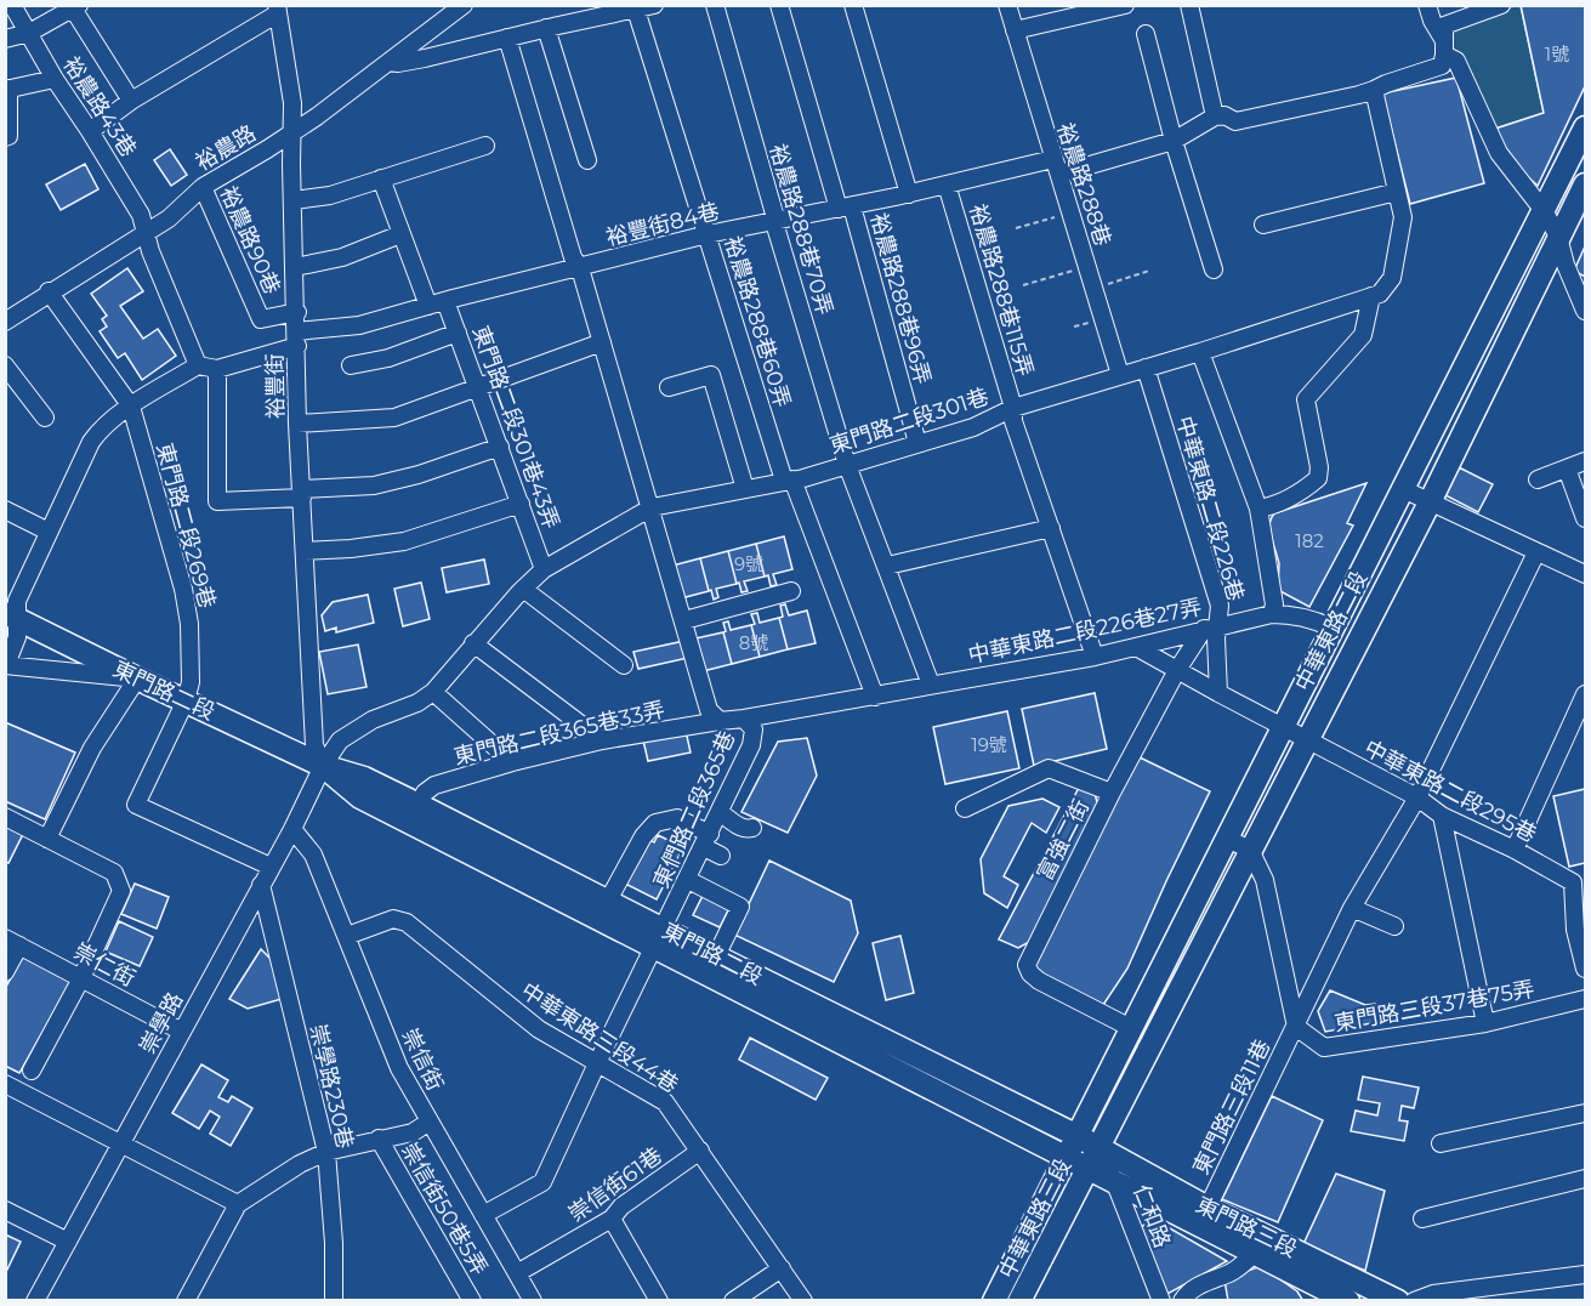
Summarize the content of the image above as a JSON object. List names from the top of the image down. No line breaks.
{"streets":{"main road":["中華東路二段","東門路二段","中華東路三段","東門路三段"],"street":["裕農路43巷","裕農路","裕農路288巷","裕豐街84巷","裕農路288巷70弄","裕農路90巷","裕農路288巷115弄","裕農路288巷96弄","裕農路288巷60弄","裕豐街","東門路二段301巷","東門路二段301巷43弄","中華東路二段226巷","東門路二段269巷","中華東路二段226巷27弄","東門路二段365巷33弄","中華東路二段295巷","東們路二段365巷","富強二街","崇仁街","東門路三段37巷75弄","崇學路","中華東路三段44巷","崇信街","崇學路230巷","東門路三段11巷","崇信街61巷","崇信街50巷5弄","仁和路"]},"crossings":[["裕農路43巷","裕農路"],["裕農路","裕農路90巷"],["裕農路","裕豐街"],["裕農路","東門路二段269巷"],["裕農路288巷","裕豐街84巷"],["裕農路288巷","東門路二段301巷"],["裕豐街84巷","裕農路288巷70弄"],["裕豐街84巷","裕農路288巷115弄"],["裕豐街84巷","裕農路288巷96弄"],["裕豐街84巷","裕農路288巷60弄"],["裕豐街84巷","裕豐街"],["裕豐街84巷","東門路二段301巷43弄"],["裕豐街84巷","東們路二段365巷"],["裕農路288巷70弄","東門路二段301巷"],["裕農路288巷70弄","中華東路二段226巷27弄"],["裕農路90巷","裕豐街"],["裕農路288巷115弄","東門路二段301巷"],["裕農路288巷115弄","中華東路二段226巷27弄"],["裕農路288巷96弄","東門路二段301巷"],["裕農路288巷60弄","東門路二段301巷"],["裕農路288巷60弄","中華東路二段226巷27弄"],["裕豐街","東門路二段301巷"],["裕豐街","東門路二段"],["裕豐街","崇學路"],["東門路二段301巷","東門路二段301巷43弄"],["東門路二段301巷","中華東路二段226巷"],["東門路二段301巷","東門路二段"],["東門路二段301巷","東們路二段365巷"],["東門路二段301巷","崇學路"],["中華東路二段226巷","中華東路二段226巷27弄"],["中華東路二段226巷","富強二街"],["東門路二段269巷","東門路二段"],["東門路二段269巷","崇學路"],["中華東路二段226巷27弄","中華東路二段"],["中華東路二段226巷27弄","東們路二段365巷"],["中華東路二段226巷27弄","富強二街"],["中華東路二段","東門路二段"],["中華東路二段","中華東路二段295巷"],["中華東路二段","富強二街"],["中華東路二段","東門路三段11巷"],["中華東路二段","中華東路三段"],["中華東路二段","東門路三段"],["東門路二段","東門路二段365巷33弄"],["東門路二段","東們路二段365巷"],["東門路二段","崇學路"],["東門路二段","中華東路三段"],["東門路二段","東門路三段"],["東門路二段365巷33弄","東們路二段365巷"],["中華東路二段295巷","東門路三段11巷"],["東們路二段365巷","中華東路三段44巷"],["東們路二段365巷","崇信街"],["崇仁街","崇學路"],["東門路三段37巷75弄","東門路三段11巷"],["崇學路","崇信街"],["崇學路","崇學路230巷"],["中華東路三段44巷","崇信街"],["中華東路三段44巷","崇信街61巷"],["崇信街","崇信街61巷"],["東門路三段11巷","東門路三段"],["仁和路","東門路三段"],["中華東路三段","東門路三段"]],"house_numbers":["1號","182","9號","8號","19號"]}
